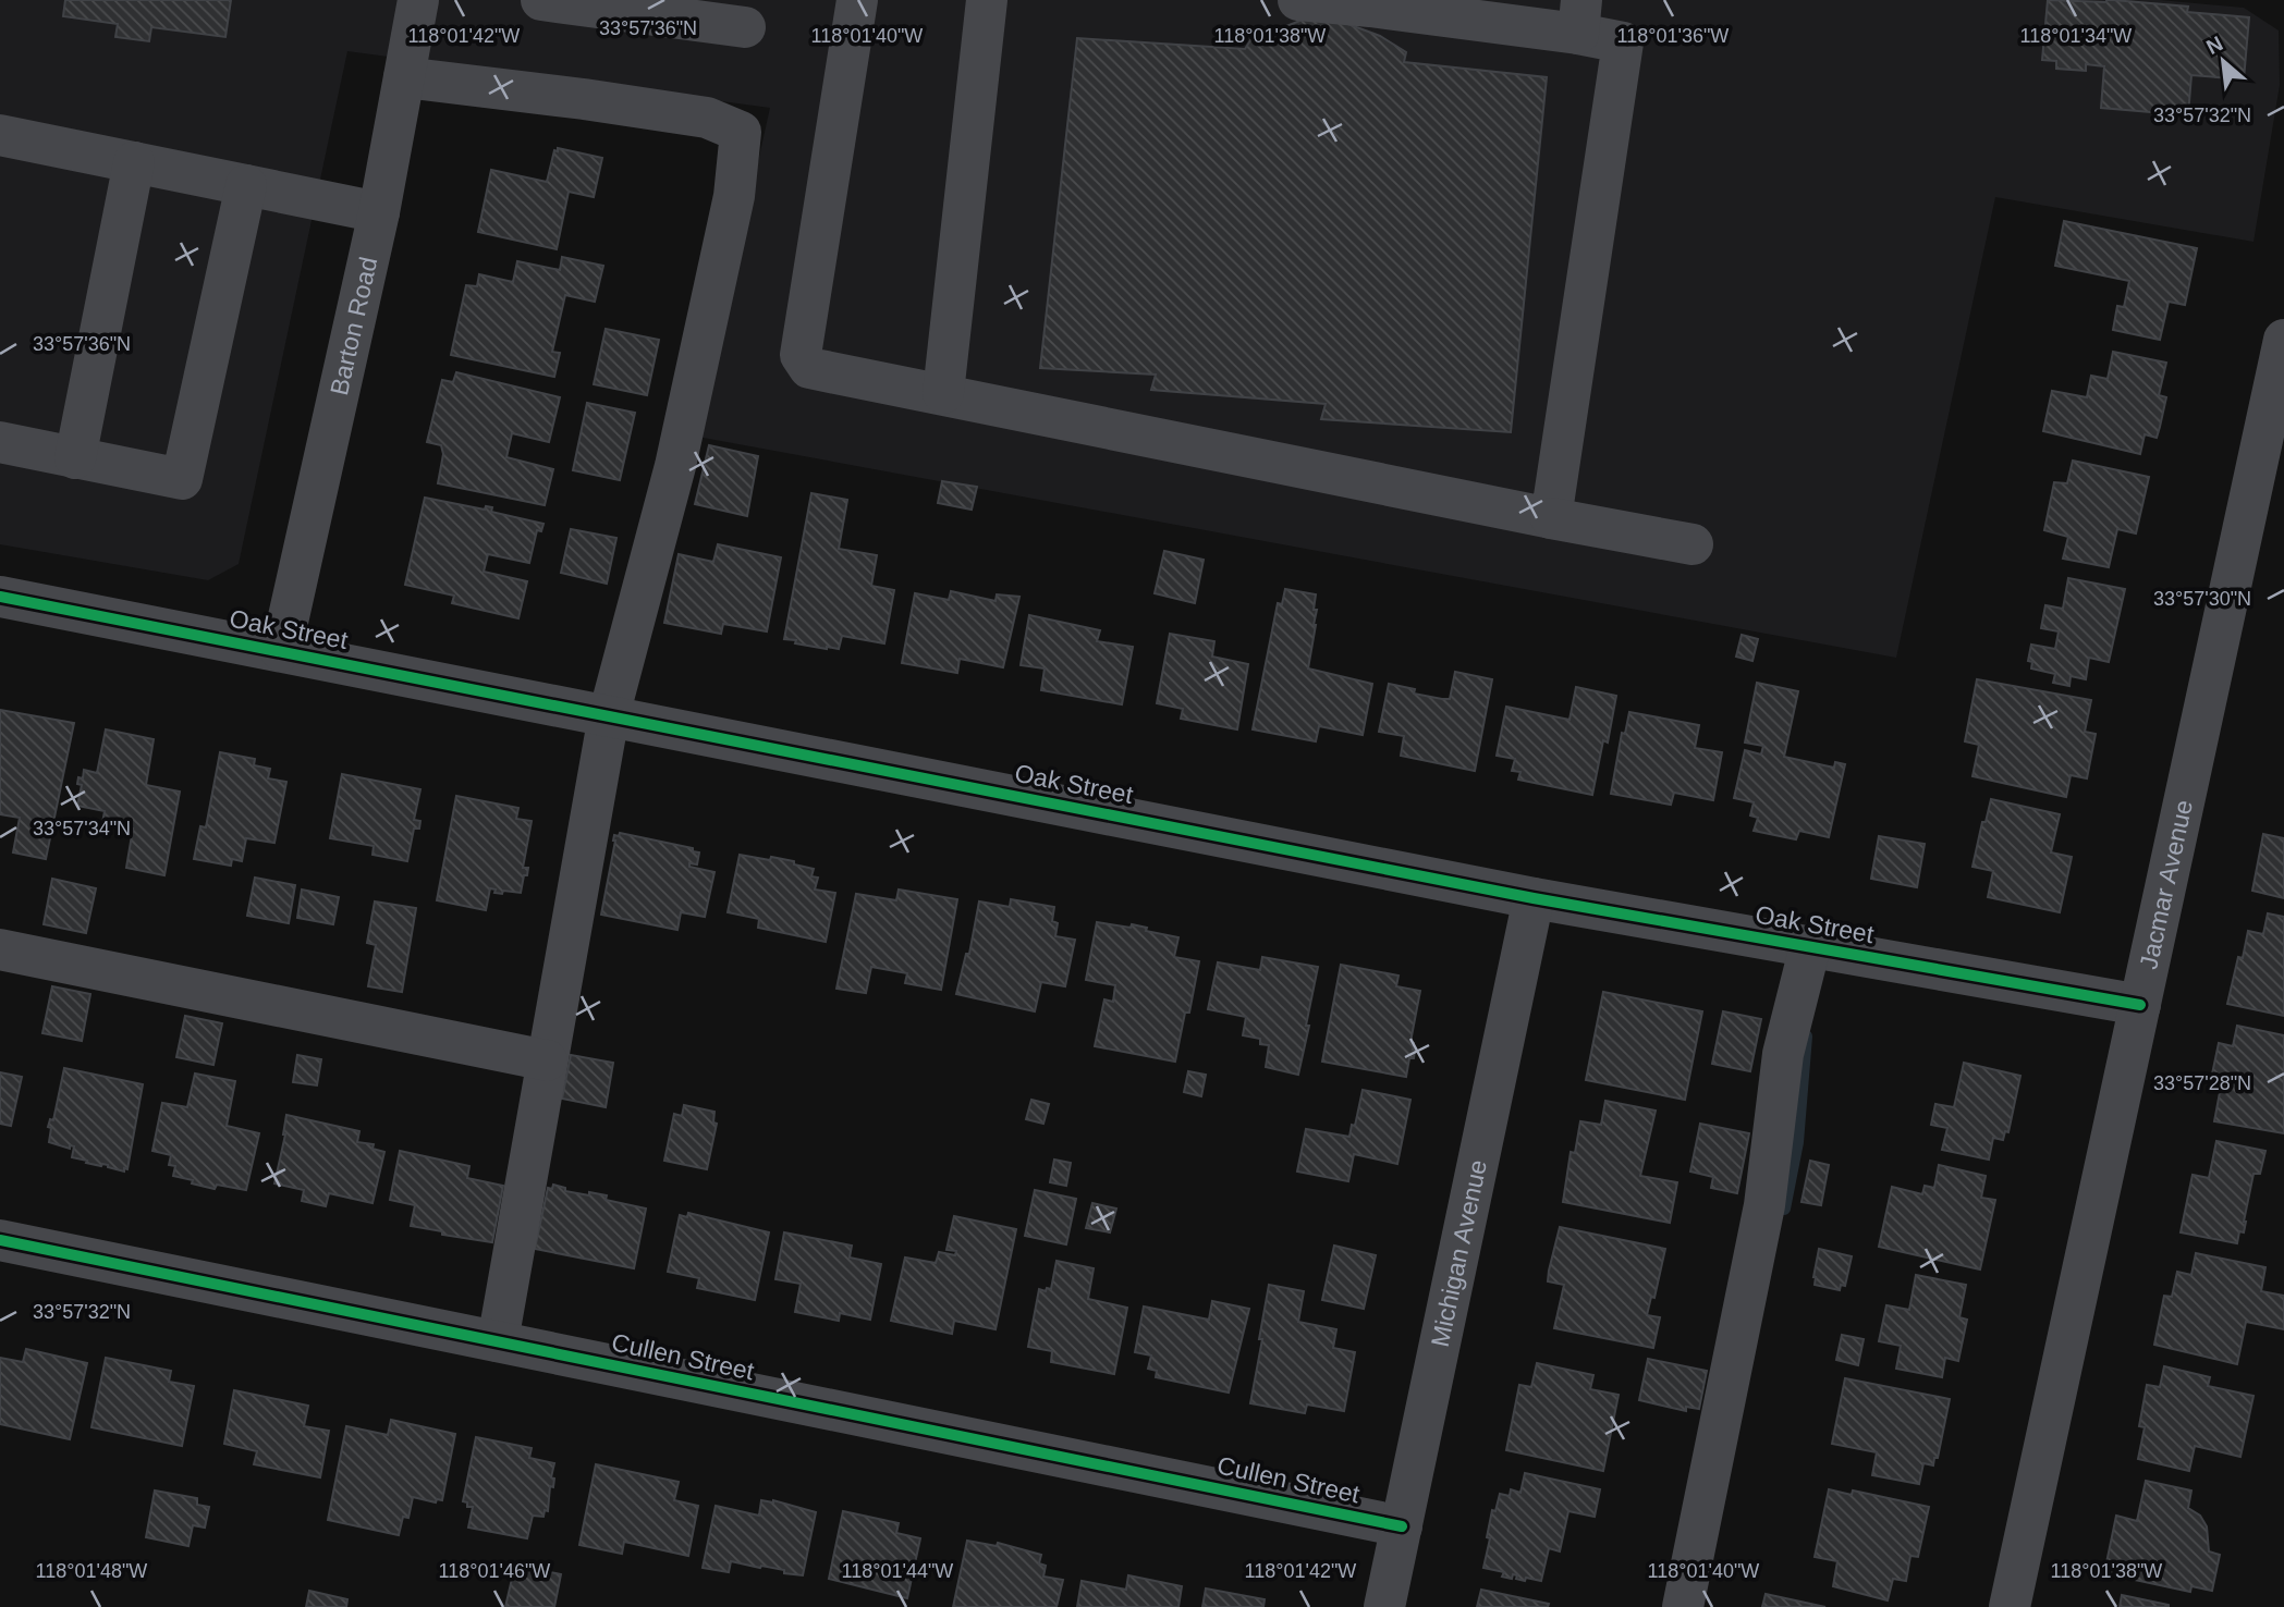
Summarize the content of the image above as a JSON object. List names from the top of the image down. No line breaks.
{"streets":{"street":["Barton Road","Oak Street","Jacmar Avenue","Michigan Avenue","Cullen Street"]},"crossings":[["Barton Road","Oak Street"],["Oak Street","Jacmar Avenue"],["Oak Street","Michigan Avenue"],["Michigan Avenue","Cullen Street"]],"north":"top left","coordinates":["33°57'36\"N","118°01'42\"W","118°01'40\"W","118°01'38\"W","118°01'36\"W","118°01'34\"W","33°57'32\"N","33°57'30\"N","33°57'34\"N","33°57'28\"N","118°01'48\"W","118°01'46\"W","118°01'44\"W"]}
